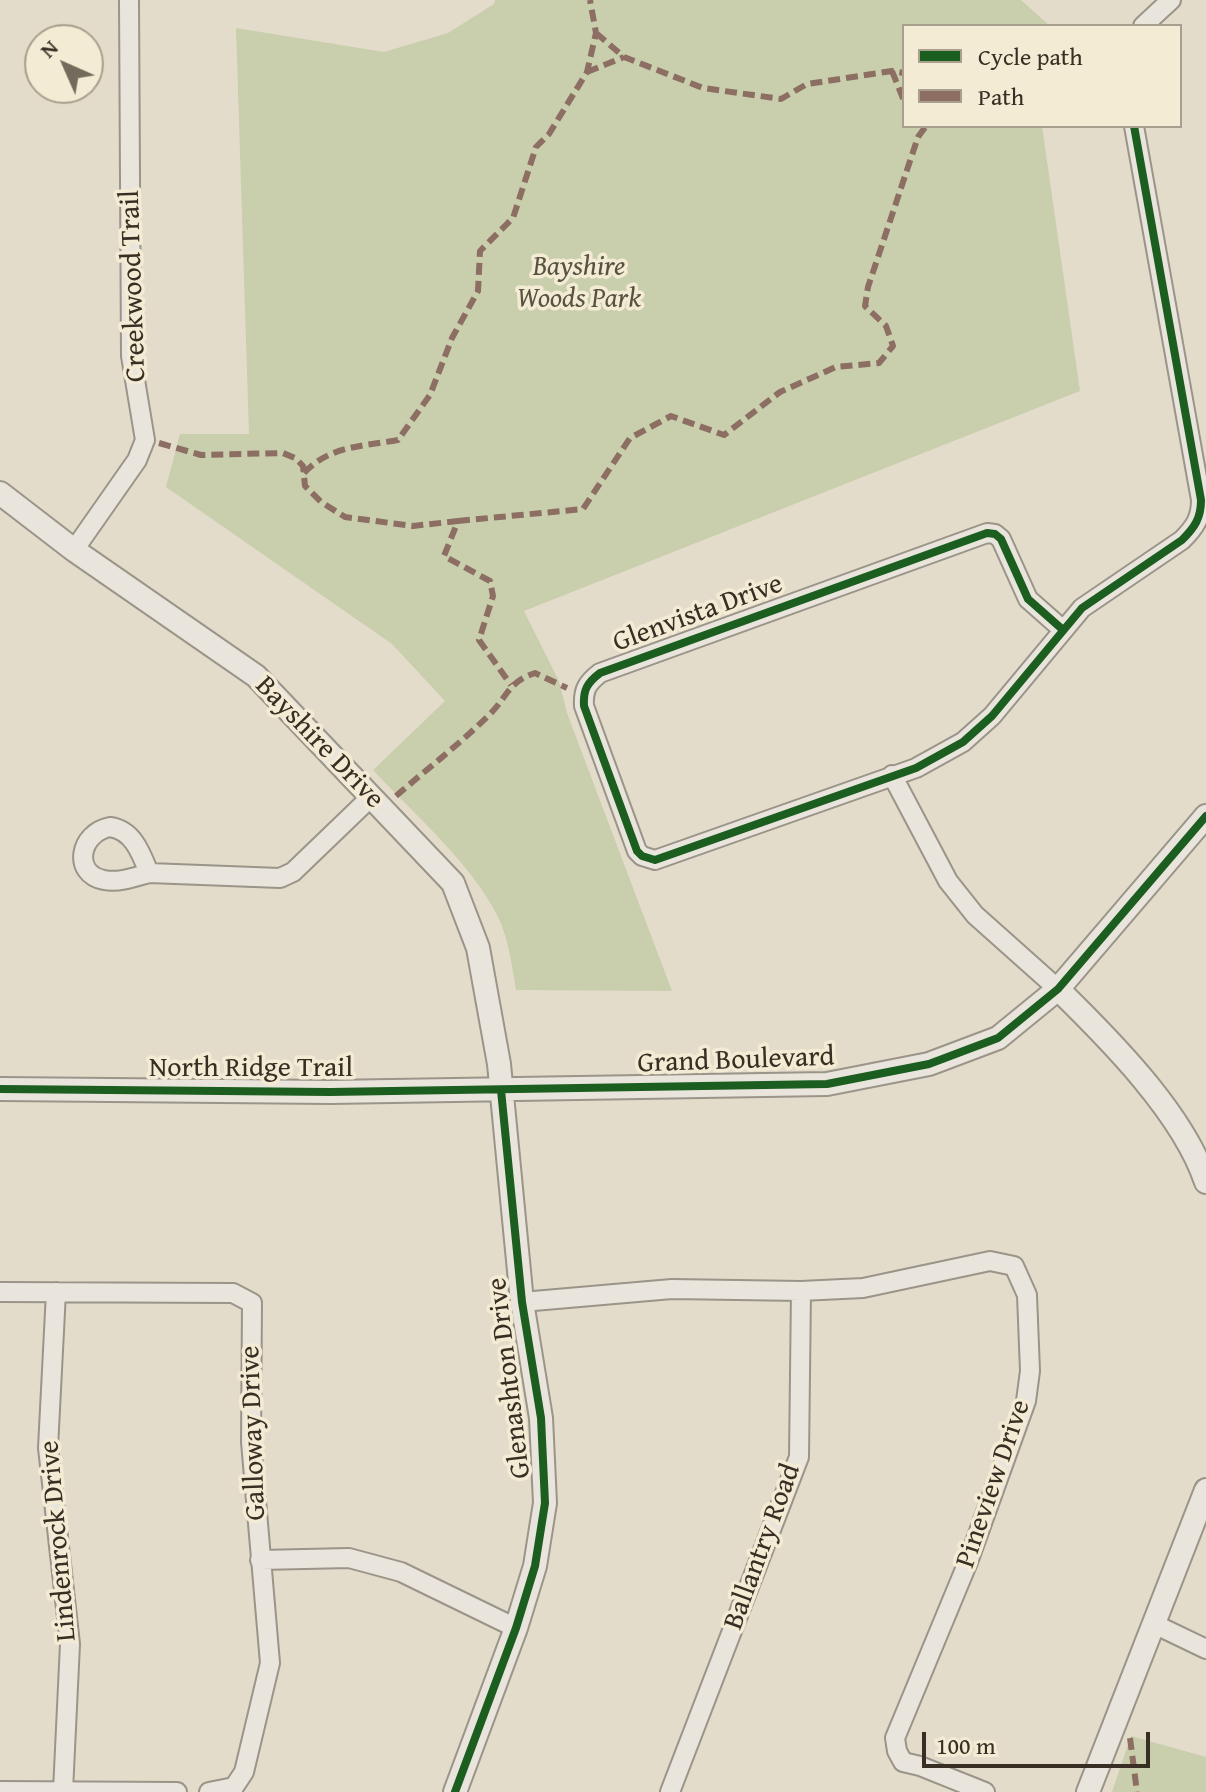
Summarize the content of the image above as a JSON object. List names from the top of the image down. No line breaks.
{"streets":{"street":["Creekwood Trail","Glenvista Drive","Bayshire Drive","Grand Boulevard","North Ridge Trail","Glenashton Drive","Galloway Drive","Pineview Drive","Lindenrock Drive","Ballantry Road"]},"crossings":[["Creekwood Trail","Bayshire Drive"],["Bayshire Drive","Grand Boulevard"],["Bayshire Drive","North Ridge Trail"],["Bayshire Drive","Glenashton Drive"],["Grand Boulevard","North Ridge Trail"],["Grand Boulevard","Glenashton Drive"],["North Ridge Trail","Glenashton Drive"],["Glenashton Drive","Pineview Drive"],["Galloway Drive","Lindenrock Drive"],["Pineview Drive","Ballantry Road"]],"parks":["Bayshire Woods Park"],"legend":["Cycle path","Path"],"scale_bar":"100 m","north":"top left"}
